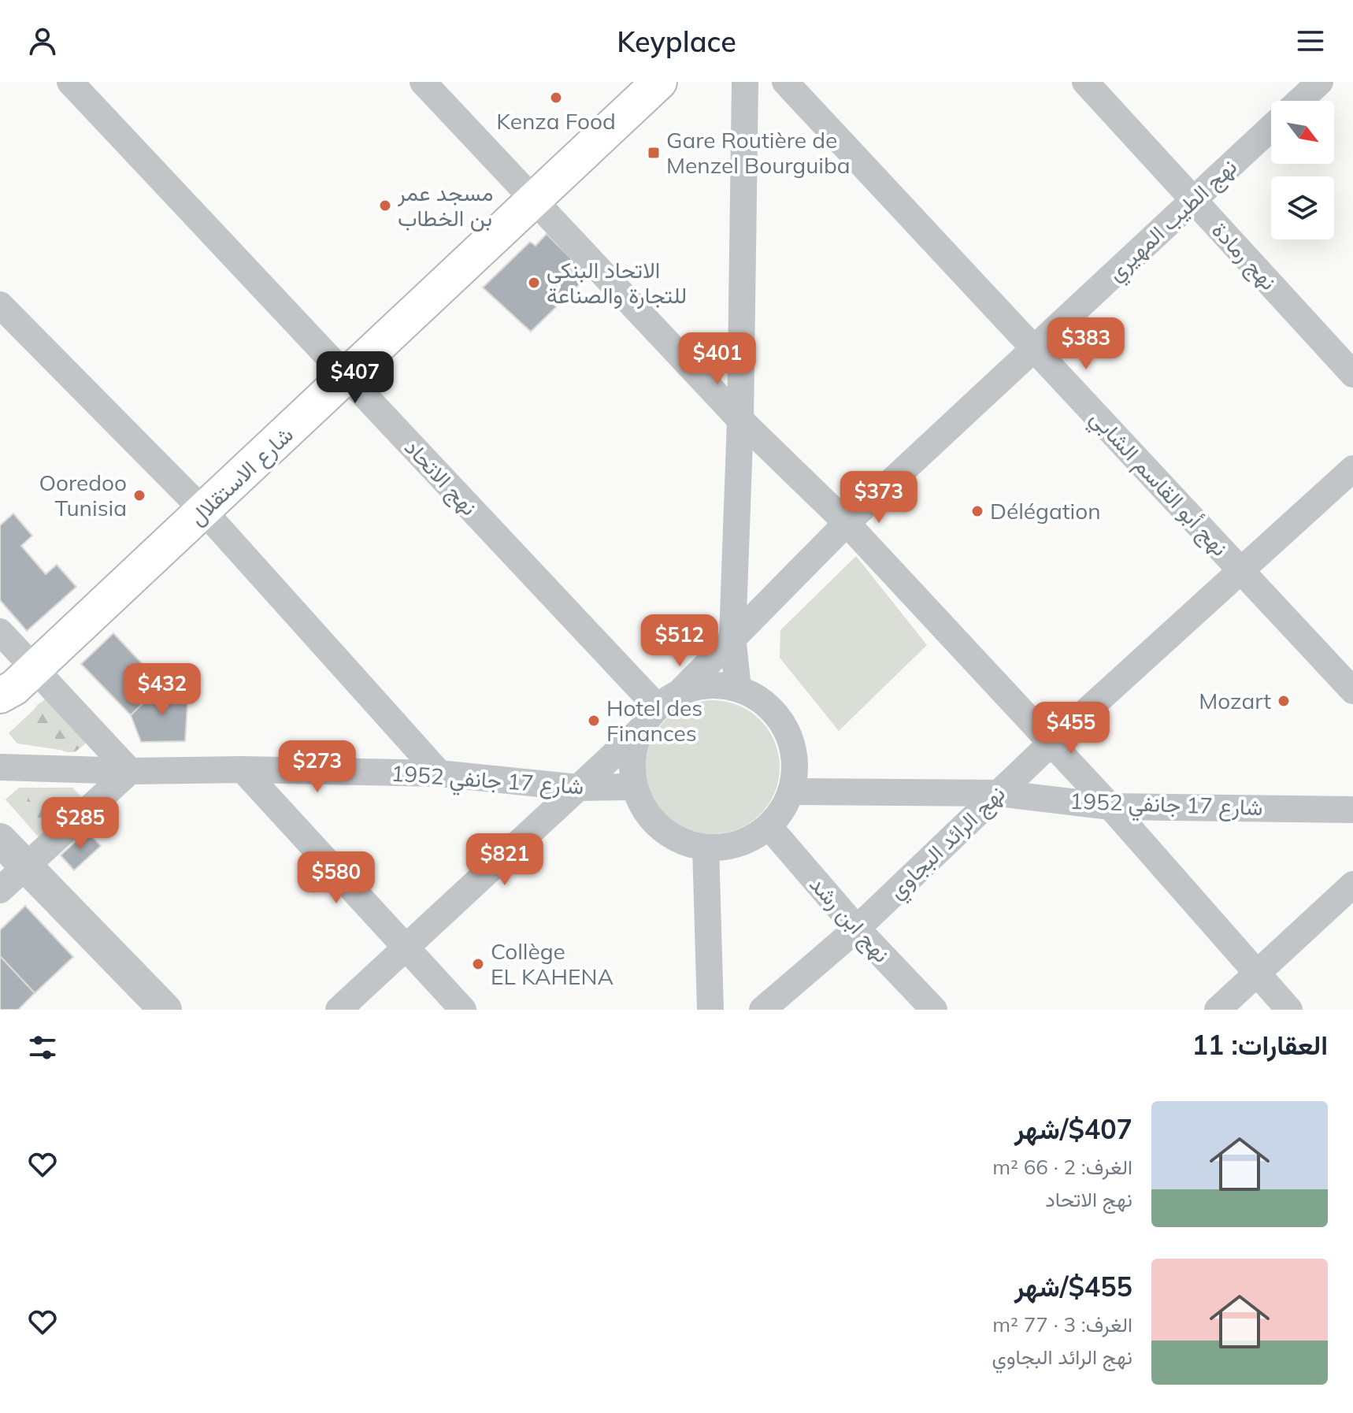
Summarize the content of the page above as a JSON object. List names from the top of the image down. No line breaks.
{"streets":{"main road":["شارع الاستقلال"],"street":["نهج الطيب المهيري","نهج رمادة","نهج الاتحاد","نهج أبو القاسم الشابي","شارع 17 جانفي 1952","نهج الرائد البجاوي","نهج ابن رشد"]},"crossings":[["نهج الطيب المهيري","نهج رمادة"],["نهج الطيب المهيري","نهج الاتحاد"],["نهج الطيب المهيري","نهج أبو القاسم الشابي"],["نهج الطيب المهيري","شارع 17 جانفي 1952"],["نهج الطيب المهيري","نهج ابن رشد"],["شارع الاستقلال","نهج الاتحاد"],["نهج الاتحاد","شارع 17 جانفي 1952"],["نهج الاتحاد","نهج ابن رشد"],["نهج أبو القاسم الشابي","نهج الرائد البجاوي"],["شارع 17 جانفي 1952","نهج الرائد البجاوي"],["شارع 17 جانفي 1952","نهج ابن رشد"],["نهج الرائد البجاوي","نهج ابن رشد"]],"places":{"other":["Kenza Food","مسجد عمر بن الخطاب","الاتحاد البنكي للتجارة والصناعة","Ooredoo Tunisia","Délégation","Mozart","Hotel des Finances","Collège EL KAHENA"],"transit":["Gare Routière de Menzel Bourguiba"]},"north":"bottom right","page":{"header":"Keyplace","price":["$383","$401","$407","$373","$512","$432","$455","$273","$285","$821","$580"],"heading":"العقارات: 11","list":[{"name":"$407/شهر","note":"الغرف: 2 · 66 m² · نهج الاتحاد"},{"name":"$455/شهر","note":"الغرف: 3 · 77 m² · نهج الرائد البجاوي"}]}}
